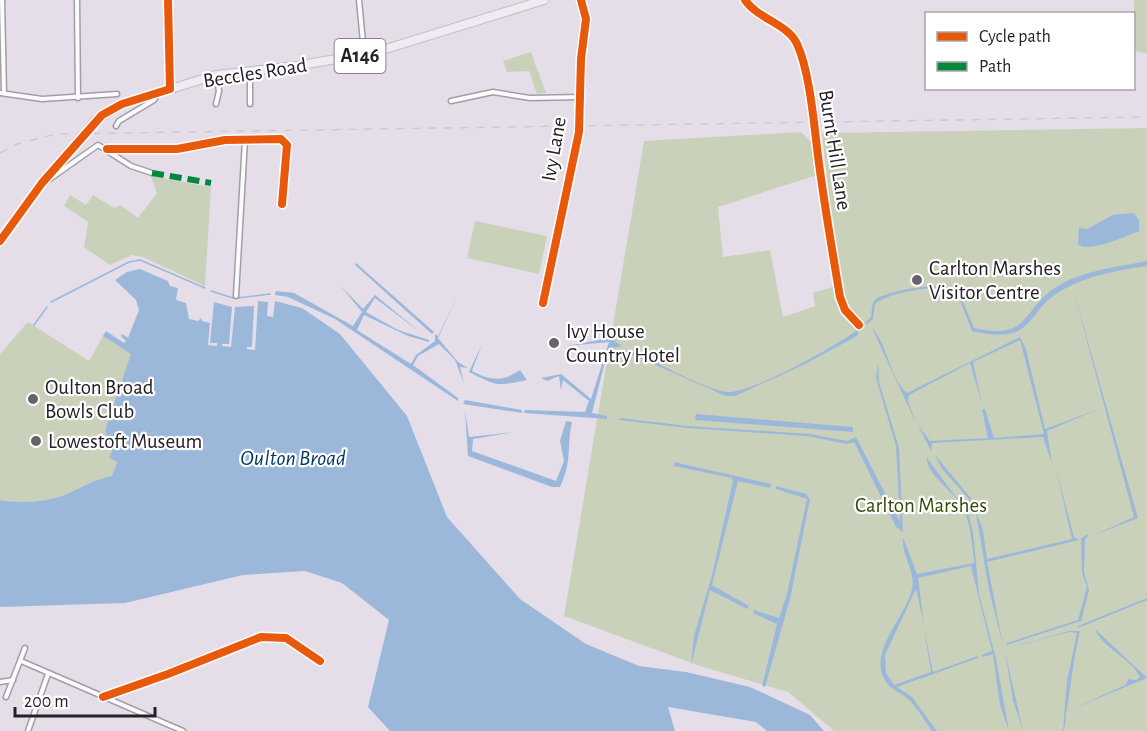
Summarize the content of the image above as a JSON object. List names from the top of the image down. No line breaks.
{"streets":{"highway":["A146","Beccles Road"],"street":["Ivy Lane","Burnt Hill Lane"]},"crossings":[["A146","Beccles Road"]],"water":["Oulton Broad"],"parks":["Carlton Marshes"],"places":["Carlton Marshes Visitor Centre","Ivy House Country Hotel","Oulton Broad Bowls Club","Lowestoft Museum"],"legend":["Cycle path","Path"],"scale_bar":"200 m"}
